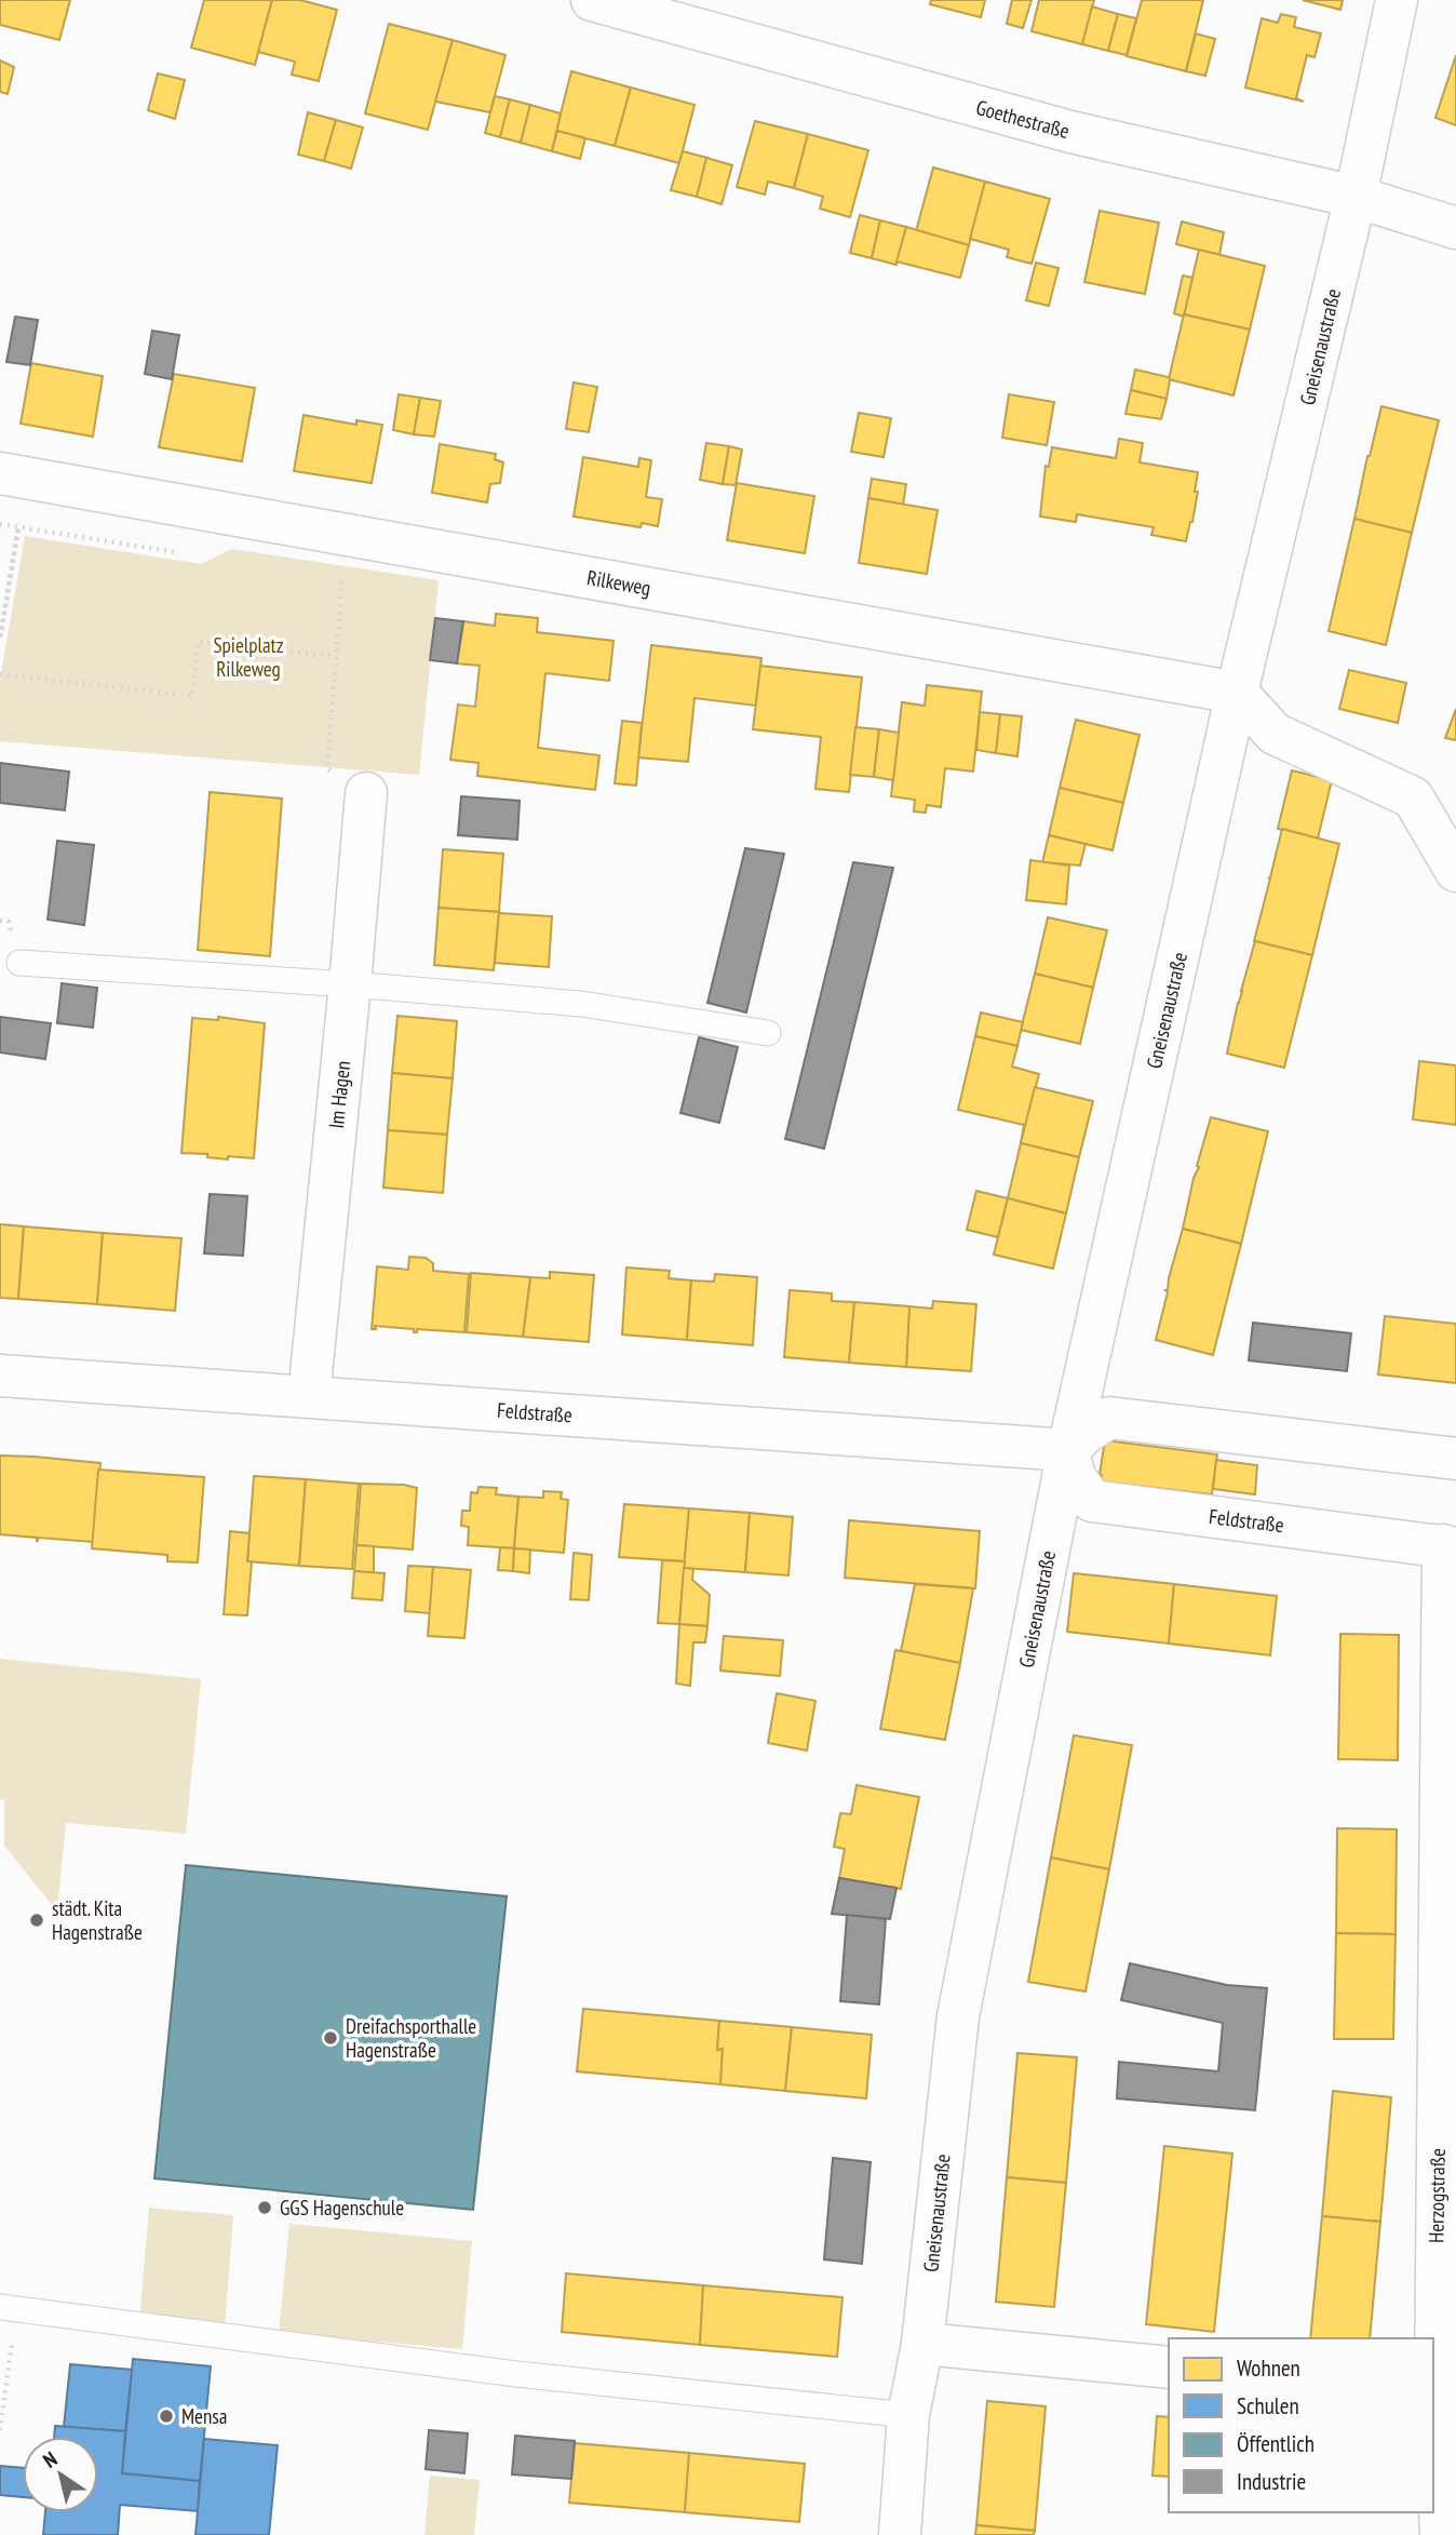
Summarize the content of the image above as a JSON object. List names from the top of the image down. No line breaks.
{"streets":{"street":["Goethestraße","Gneisenaustraße","Rilkeweg","Im Hagen","Feldstraße","Herzogstraße"]},"crossings":[["Goethestraße","Gneisenaustraße"],["Gneisenaustraße","Rilkeweg"],["Gneisenaustraße","Feldstraße"],["Im Hagen","Feldstraße"],["Feldstraße","Herzogstraße"]],"parks":["Spielplatz Rilkeweg"],"places":["städt. Kita Hagenstraße","Dreifachsporthalle Hagenstraße","GGS Hagenschule","Mensa"],"legend":["Wohnen","Schulen","Öffentlich","Industrie"],"north":"top left"}
